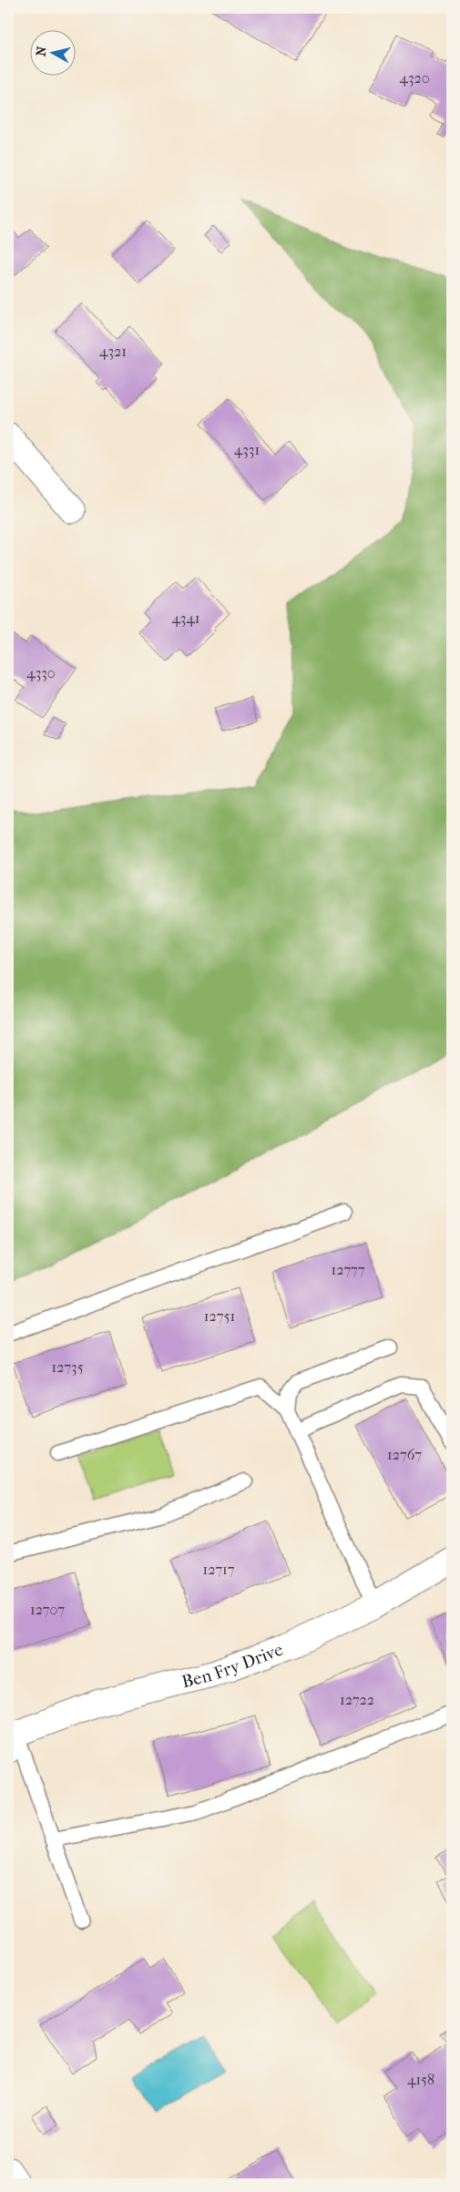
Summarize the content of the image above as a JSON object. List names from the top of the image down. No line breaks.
{"streets":{"street":["Ben Fry Drive"]},"house_numbers":["4320","4321","4331","4341","4330","12777","12751","12735","12767","12717","12707","12722","4158"],"north":"left"}
